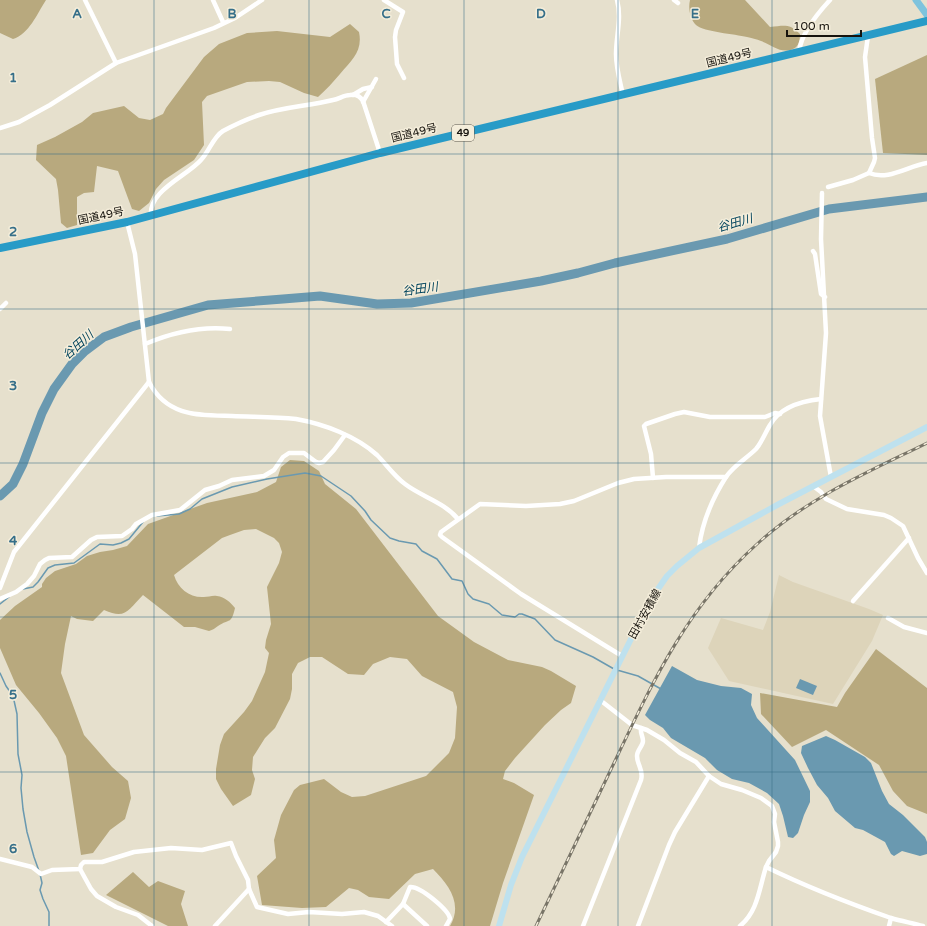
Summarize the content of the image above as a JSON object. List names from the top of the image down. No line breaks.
{"streets":{"highway":["国道49号","49"],"main road":["田村安積線"]},"water":["谷田川"],"scale_bar":"100 m","grid":{"columns":["A","B","C","D","E"],"rows":["1","2","3","4","5","6"]}}
